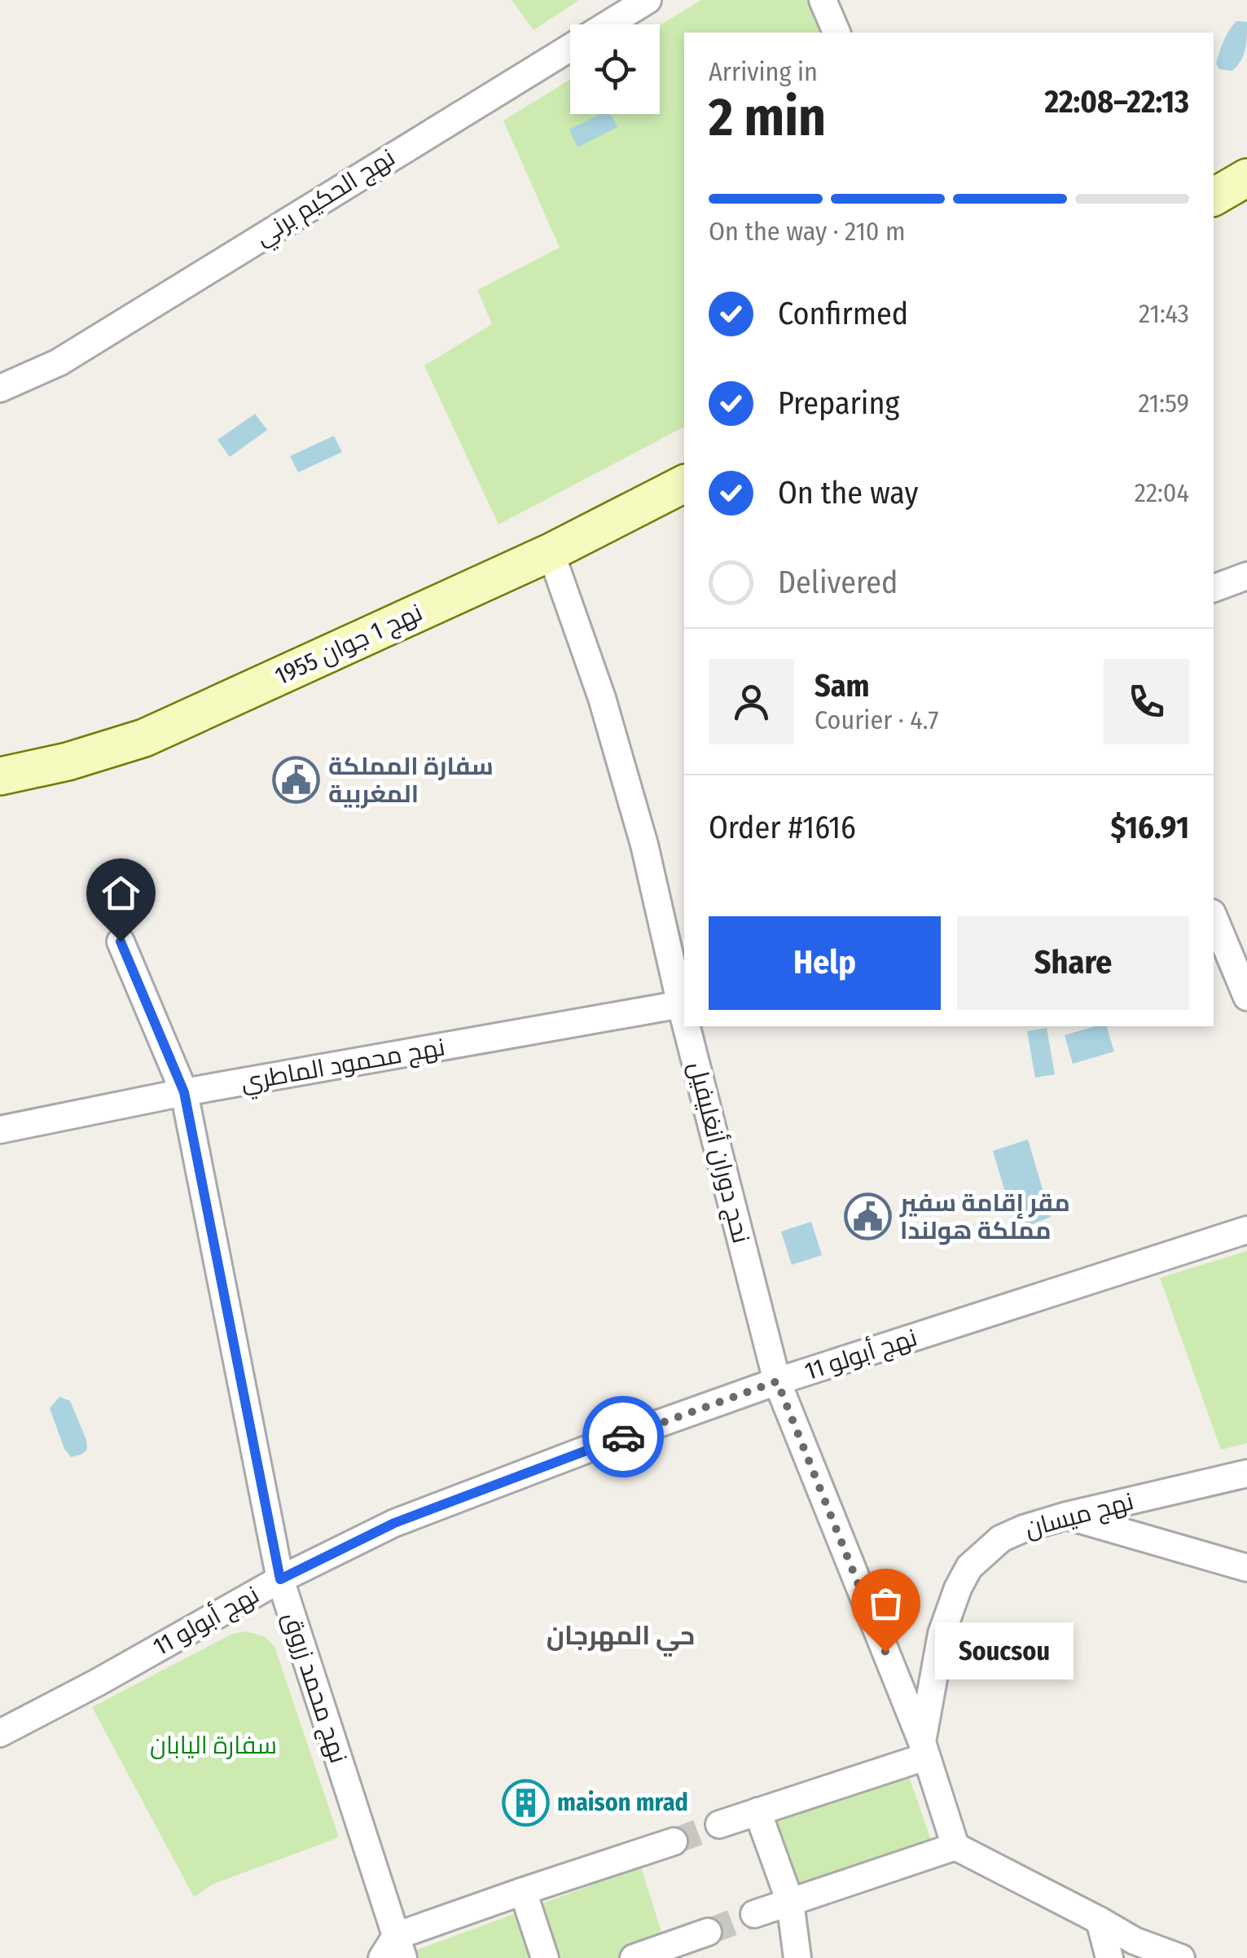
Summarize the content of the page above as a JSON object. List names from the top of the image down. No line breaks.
{"streets":{"street":["نهج الحكيم برني","نهج 1 جوان 1955","نهج محمود الماطري","نحج دوران أنغليفيل","نهج أبولو 11","نهج ميسان","نهج محمد زروق"]},"crossings":[["نهج 1 جوان 1955","نحج دوران أنغليفيل"],["نهج محمود الماطري","نحج دوران أنغليفيل"],["نهج محمود الماطري","نهج محمد زروق"],["نحج دوران أنغليفيل","نهج أبولو 11"],["نحج دوران أنغليفيل","نهج ميسان"],["نهج أبولو 11","نهج محمد زروق"]],"districts":["حي المهرجان"],"parks":["سفارة اليابان"],"places":{"public building":["سفارة المملكة المغربية","مقر إقامة سفير مملكة هولندا"],"other":["Soucsou"],"building":["maison mrad"]},"page":{"heading":["2 min","Arriving in","22:08–22:13"],"panel":["Sam","Courier · 4.7","Order #1616","$16.91"],"bar":"On the way · 210 m","list":[["Confirmed","21:43"],["Preparing","21:59"],["On the way","22:04"],"Delivered"],"buttons":["Help","Share"],"bubble":"Soucsou"}}
